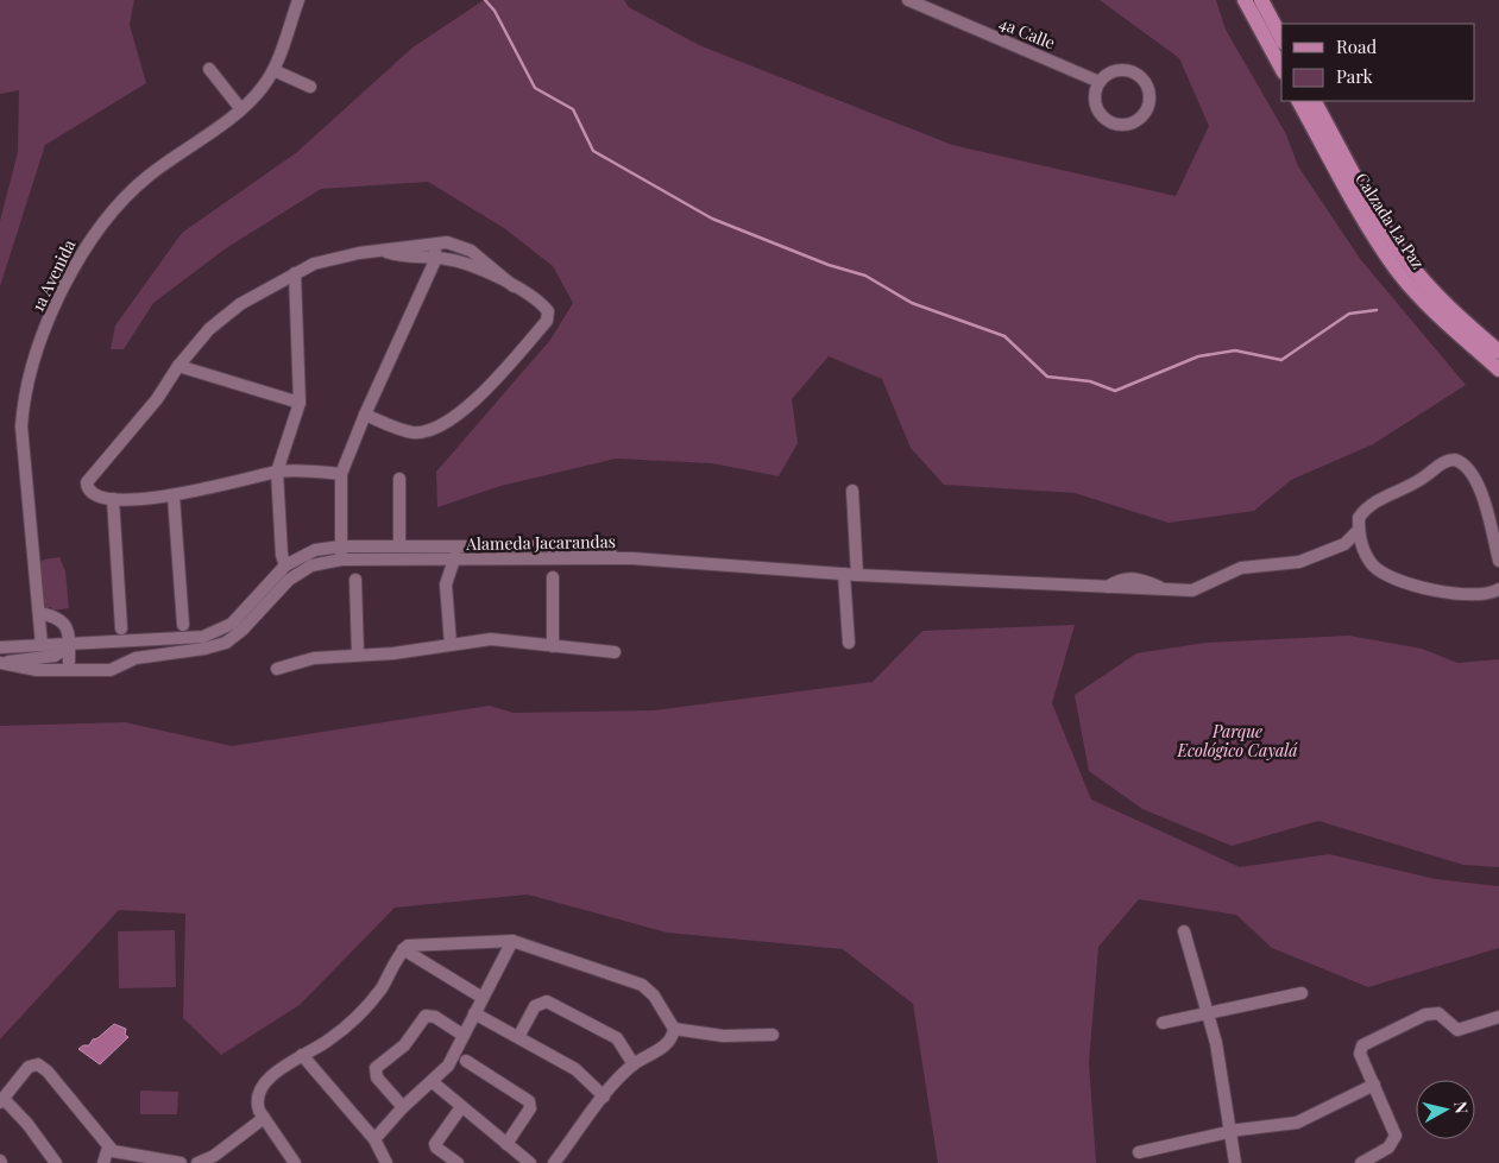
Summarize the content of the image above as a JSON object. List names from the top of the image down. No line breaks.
{"streets":{"main road":["Calzada La Paz"],"street":["4a Calle","1a Avenida","Alameda Jacarandas"]},"crossings":[["1a Avenida","Alameda Jacarandas"]],"parks":["Parque Ecológico Cayalá"],"legend":["Road","Park"],"north":"right"}
